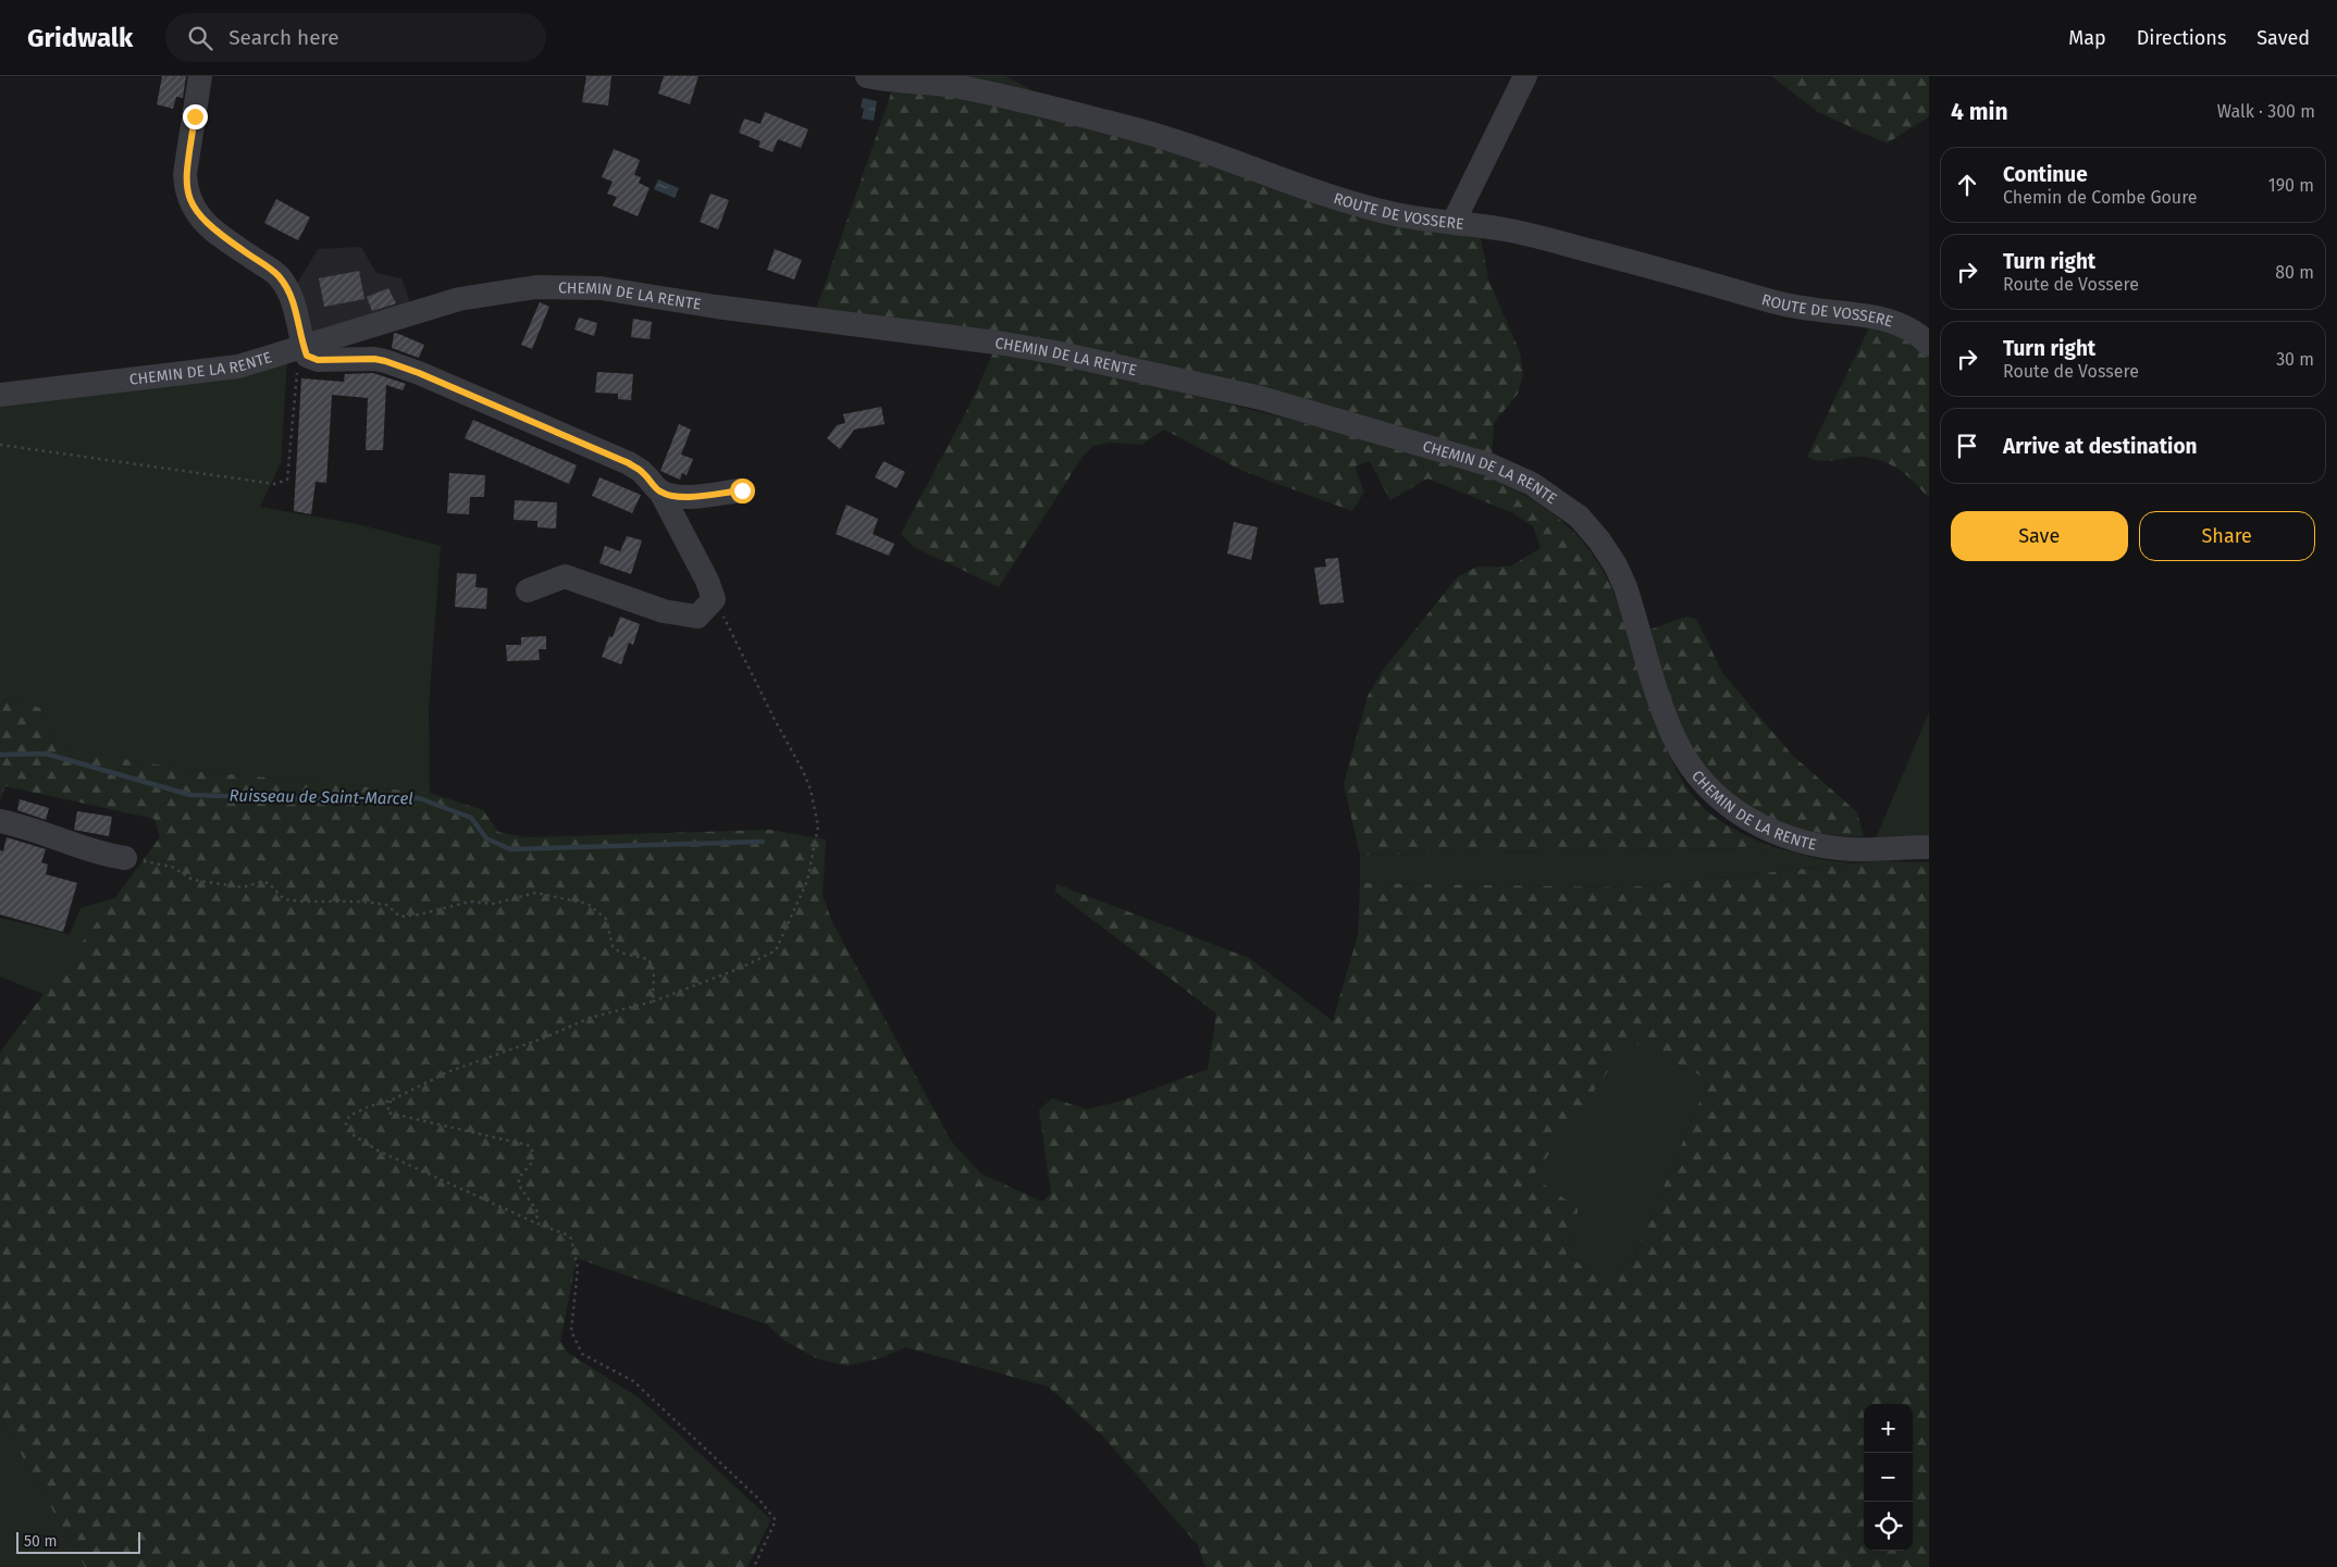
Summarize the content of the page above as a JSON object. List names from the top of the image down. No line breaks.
{"streets":{"street":["ROUTE DE VOSSERE","CHEMIN DE LA RENTE"]},"water":["Ruisseau de Saint-Marcel"],"scale_bar":"50 m","page":{"header":"Gridwalk","search":"Search here","nav":["Map","Directions","Saved"],"heading":["4 min","Walk · 300 m"],"list":[["Continue","Chemin de Combe Goure","190 m"],["Turn right","Route de Vossere","80 m"],["Turn right","Route de Vossere","30 m"],"Arrive at destination"],"buttons":["Save","Share"],"map_buttons":["+","−"],"scale":"50 m"}}
